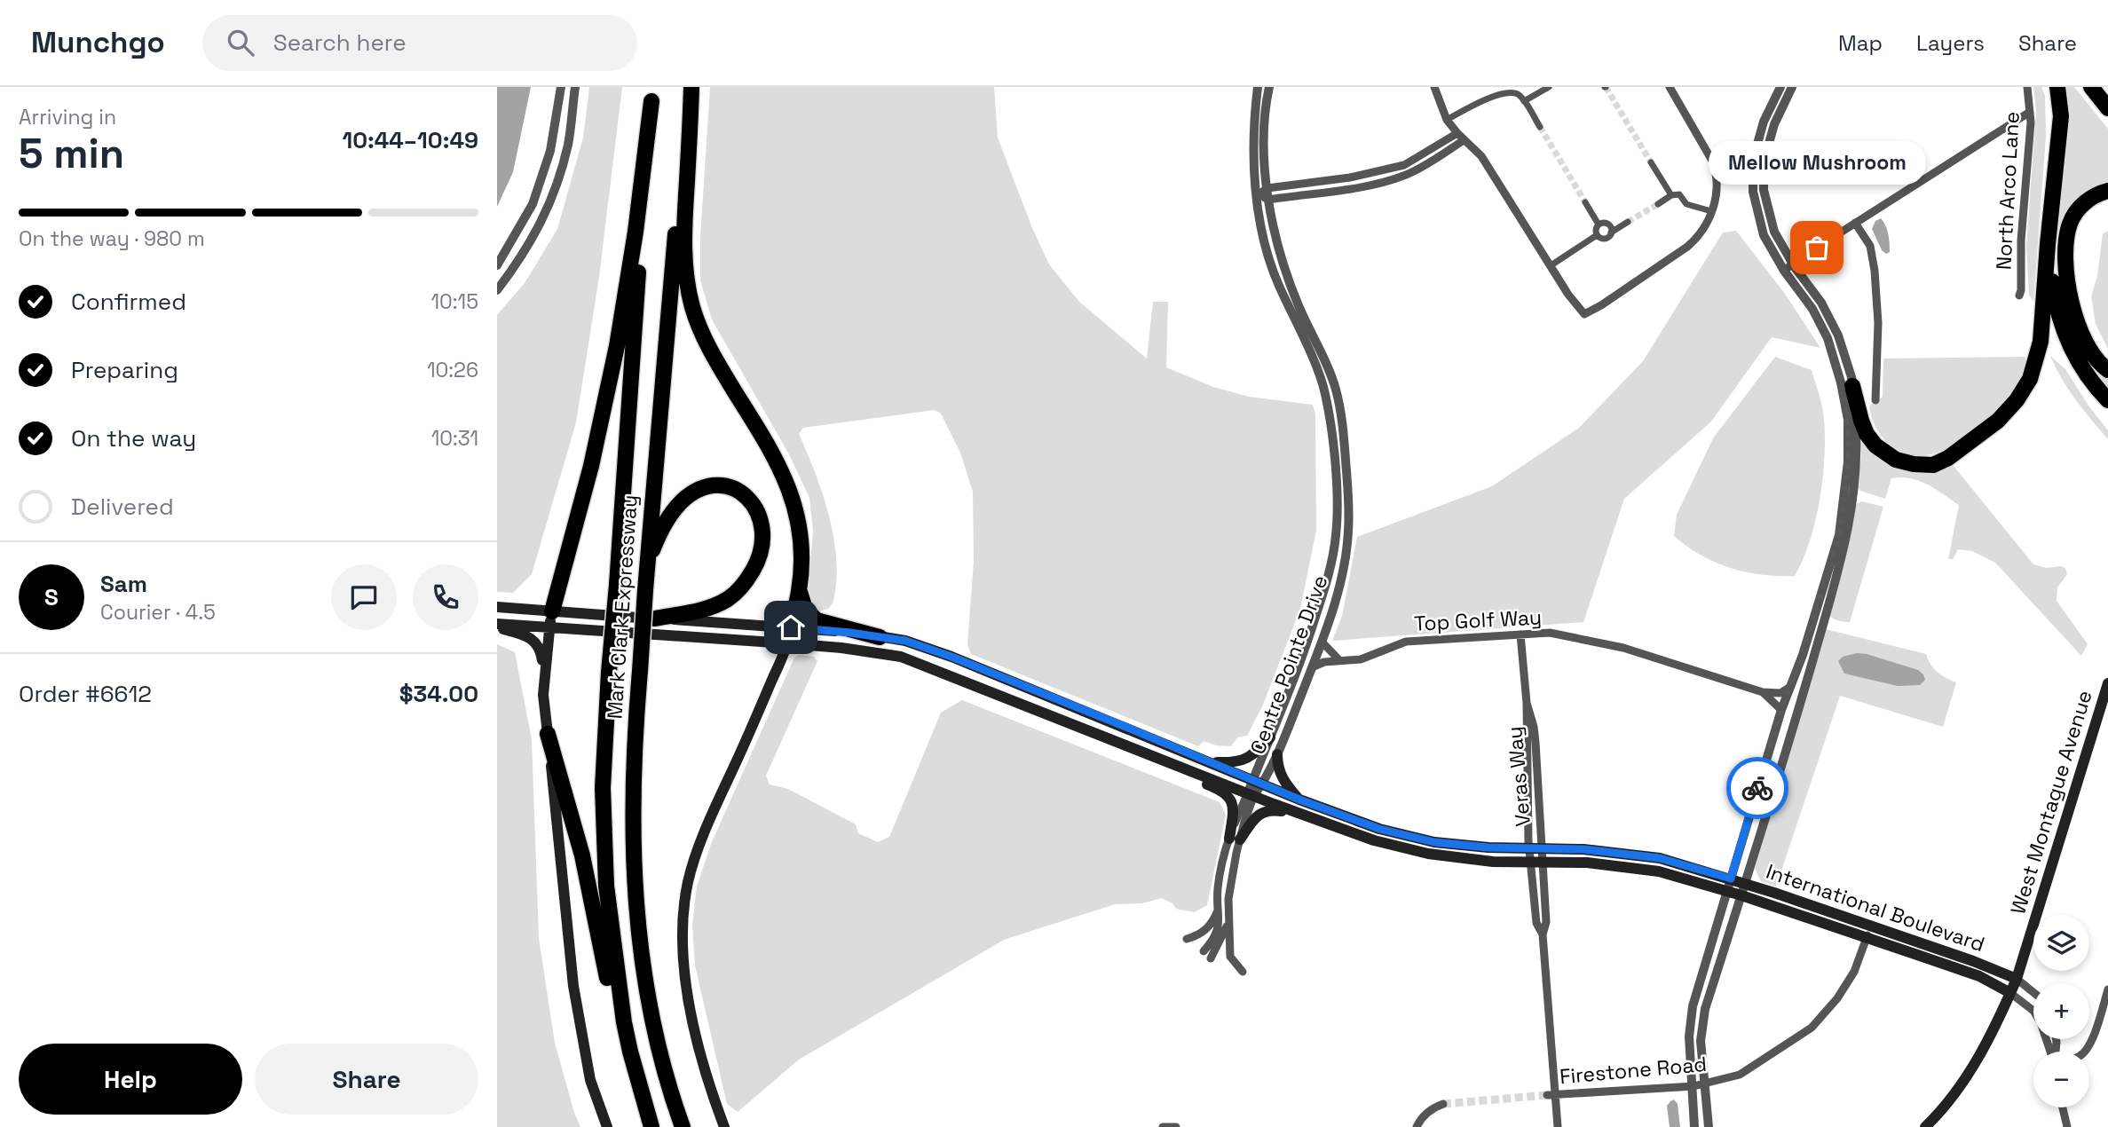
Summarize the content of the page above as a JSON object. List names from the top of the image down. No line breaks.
{"streets":{"highway":["Mark Clark Expressway"],"main road":["West Montague Avenue","International Boulevard"],"street":["North Arco Lane","Top Golf Way","Centre Pointe Drive","Veras Way","Firestone Road"]},"crossings":[["Top Golf Way","Centre Pointe Drive"],["Top Golf Way","Veras Way"],["Centre Pointe Drive","International Boulevard"],["Veras Way","International Boulevard"],["Veras Way","Firestone Road"],["West Montague Avenue","International Boulevard"],["International Boulevard","Firestone Road"]],"places":["Mellow Mushroom"],"page":{"header":"Munchgo","search":"Search here","nav":["Map","Layers","Share"],"heading":["5 min","Arriving in","10:44–10:49"],"panel":["Sam","Courier · 4.5","Order #6612","$34.00"],"bubble":"Mellow Mushroom","bar":"On the way · 980 m","list":[["Confirmed","10:15"],["Preparing","10:26"],["On the way","10:31"],"Delivered"],"round":"S","map_buttons":["+","−"],"buttons":["Help","Share"]}}
